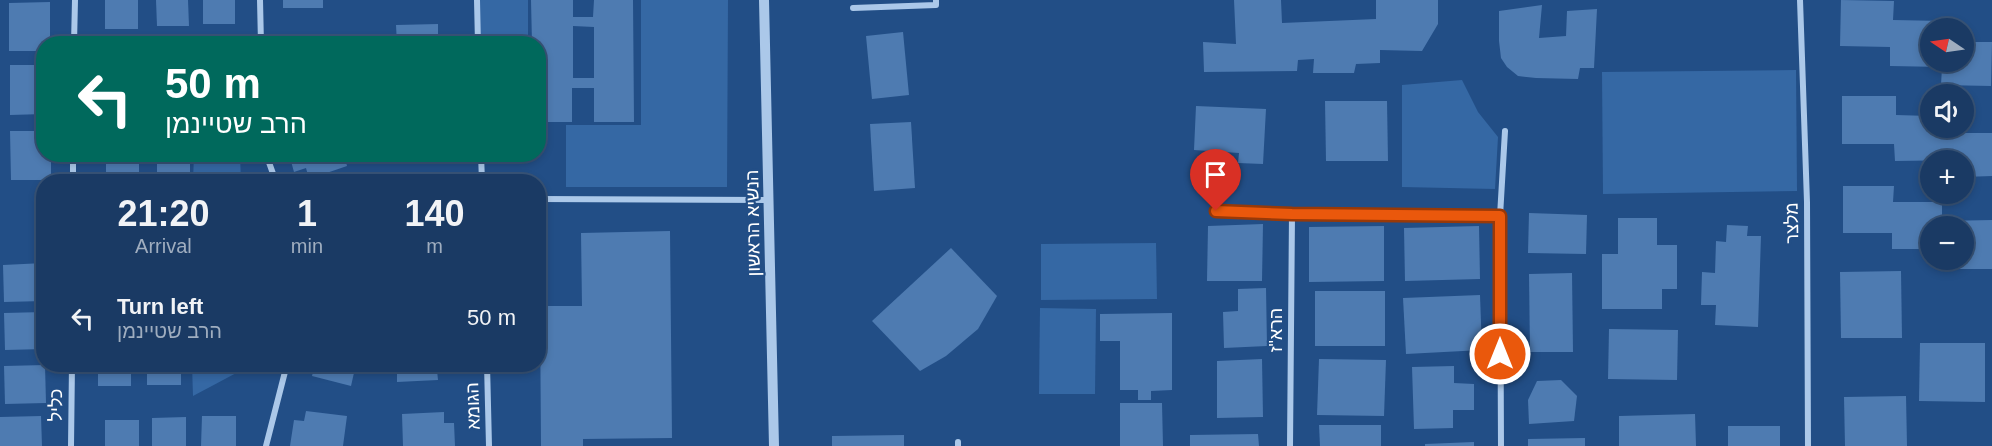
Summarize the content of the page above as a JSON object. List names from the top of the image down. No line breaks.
{"streets":{"street":["הנשיא הראשון","מלצר","הרא\"ז","כליל","הגומא"]},"north":"left","page":{"map_buttons":["+","−"],"turn":["50 m","הרב שטיינמן"],"eta":["21:20","Arrival","1","min","140","m"],"list":[{"name":"Turn left","note":"הרב שטיינמן","value":"50 m"}]}}
